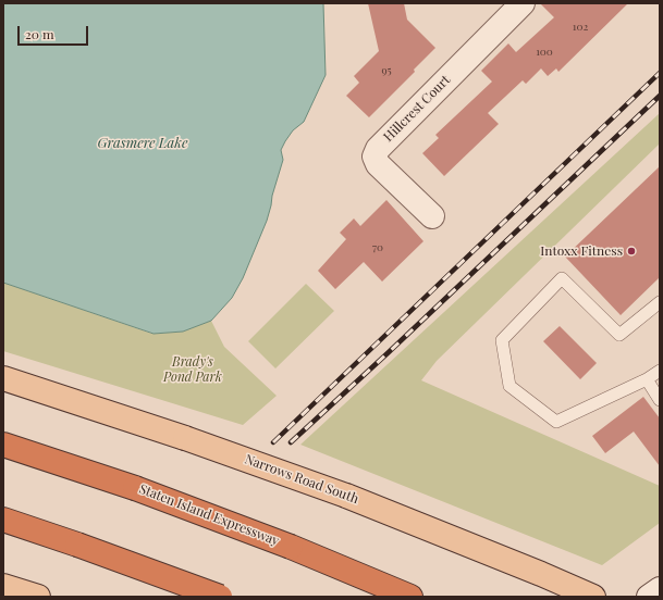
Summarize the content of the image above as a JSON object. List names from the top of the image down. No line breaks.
{"streets":{"highway":["Staten Island Expressway"],"main road":["Narrows Road South"],"street":["Hillcrest Court"]},"water":["Grasmere Lake"],"parks":["Brady's Pond Park"],"places":["Intoxx Fitness"],"house_numbers":["102","100","95","70"],"scale_bar":"20 m"}
